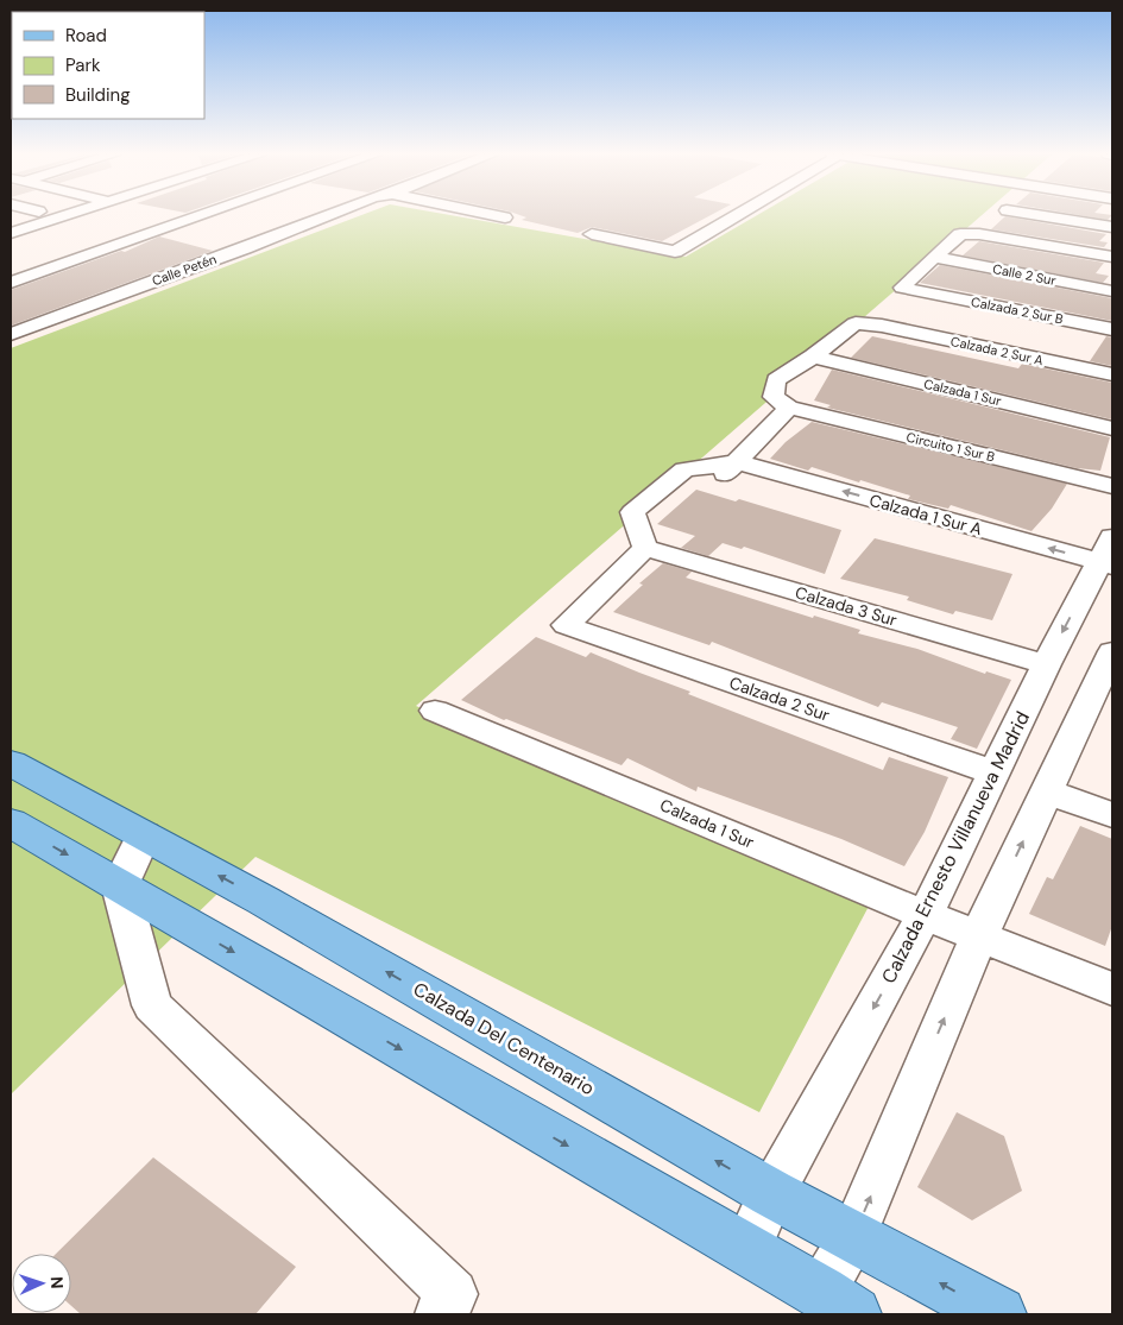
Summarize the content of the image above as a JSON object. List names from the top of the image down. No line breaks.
{"streets":{"main road":["Calzada Del Centenario"],"street":["Calle Petén","Calle 2 Sur","Calzada 2 Sur B","Calzada 2 Sur A","Calzada 1 Sur","Circuito 1 Sur B","Calzada 1 Sur A","Calzada 3 Sur","Calzada 2 Sur","Calzada Ernesto Villanueva Madrid"]},"crossings":[["Calzada 2 Sur A","Calzada 1 Sur"],["Calzada 2 Sur A","Circuito 1 Sur B"],["Calzada 1 Sur","Calzada Ernesto Villanueva Madrid"],["Calzada 1 Sur A","Calzada 3 Sur"],["Calzada 1 Sur A","Calzada 2 Sur"],["Calzada 1 Sur A","Calzada Ernesto Villanueva Madrid"],["Calzada 3 Sur","Calzada 2 Sur"],["Calzada 3 Sur","Calzada Ernesto Villanueva Madrid"],["Calzada 2 Sur","Calzada Ernesto Villanueva Madrid"],["Calzada Ernesto Villanueva Madrid","Calzada Del Centenario"]],"legend":["Road","Park","Building"],"north":"right"}
